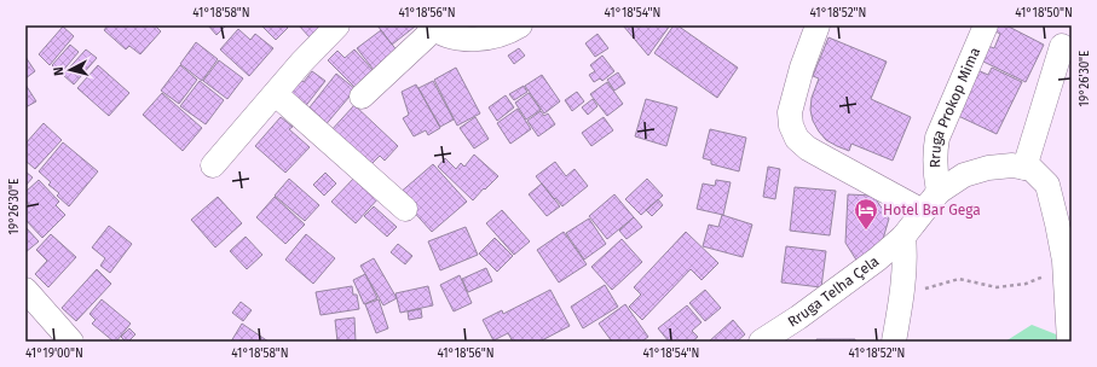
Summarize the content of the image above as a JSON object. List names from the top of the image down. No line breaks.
{"streets":{"street":["Rruga Prokop Mima","Rruga Telha Çela"]},"crossings":[["Rruga Prokop Mima","Rruga Telha Çela"]],"places":{"hotel":["Hotel Bar Gega"]},"north":"left","coordinates":["41°18'58\"N","41°18'56\"N","41°18'54\"N","41°18'52\"N","41°18'50\"N","19°26'30\"E","41°19'00\"N"]}
